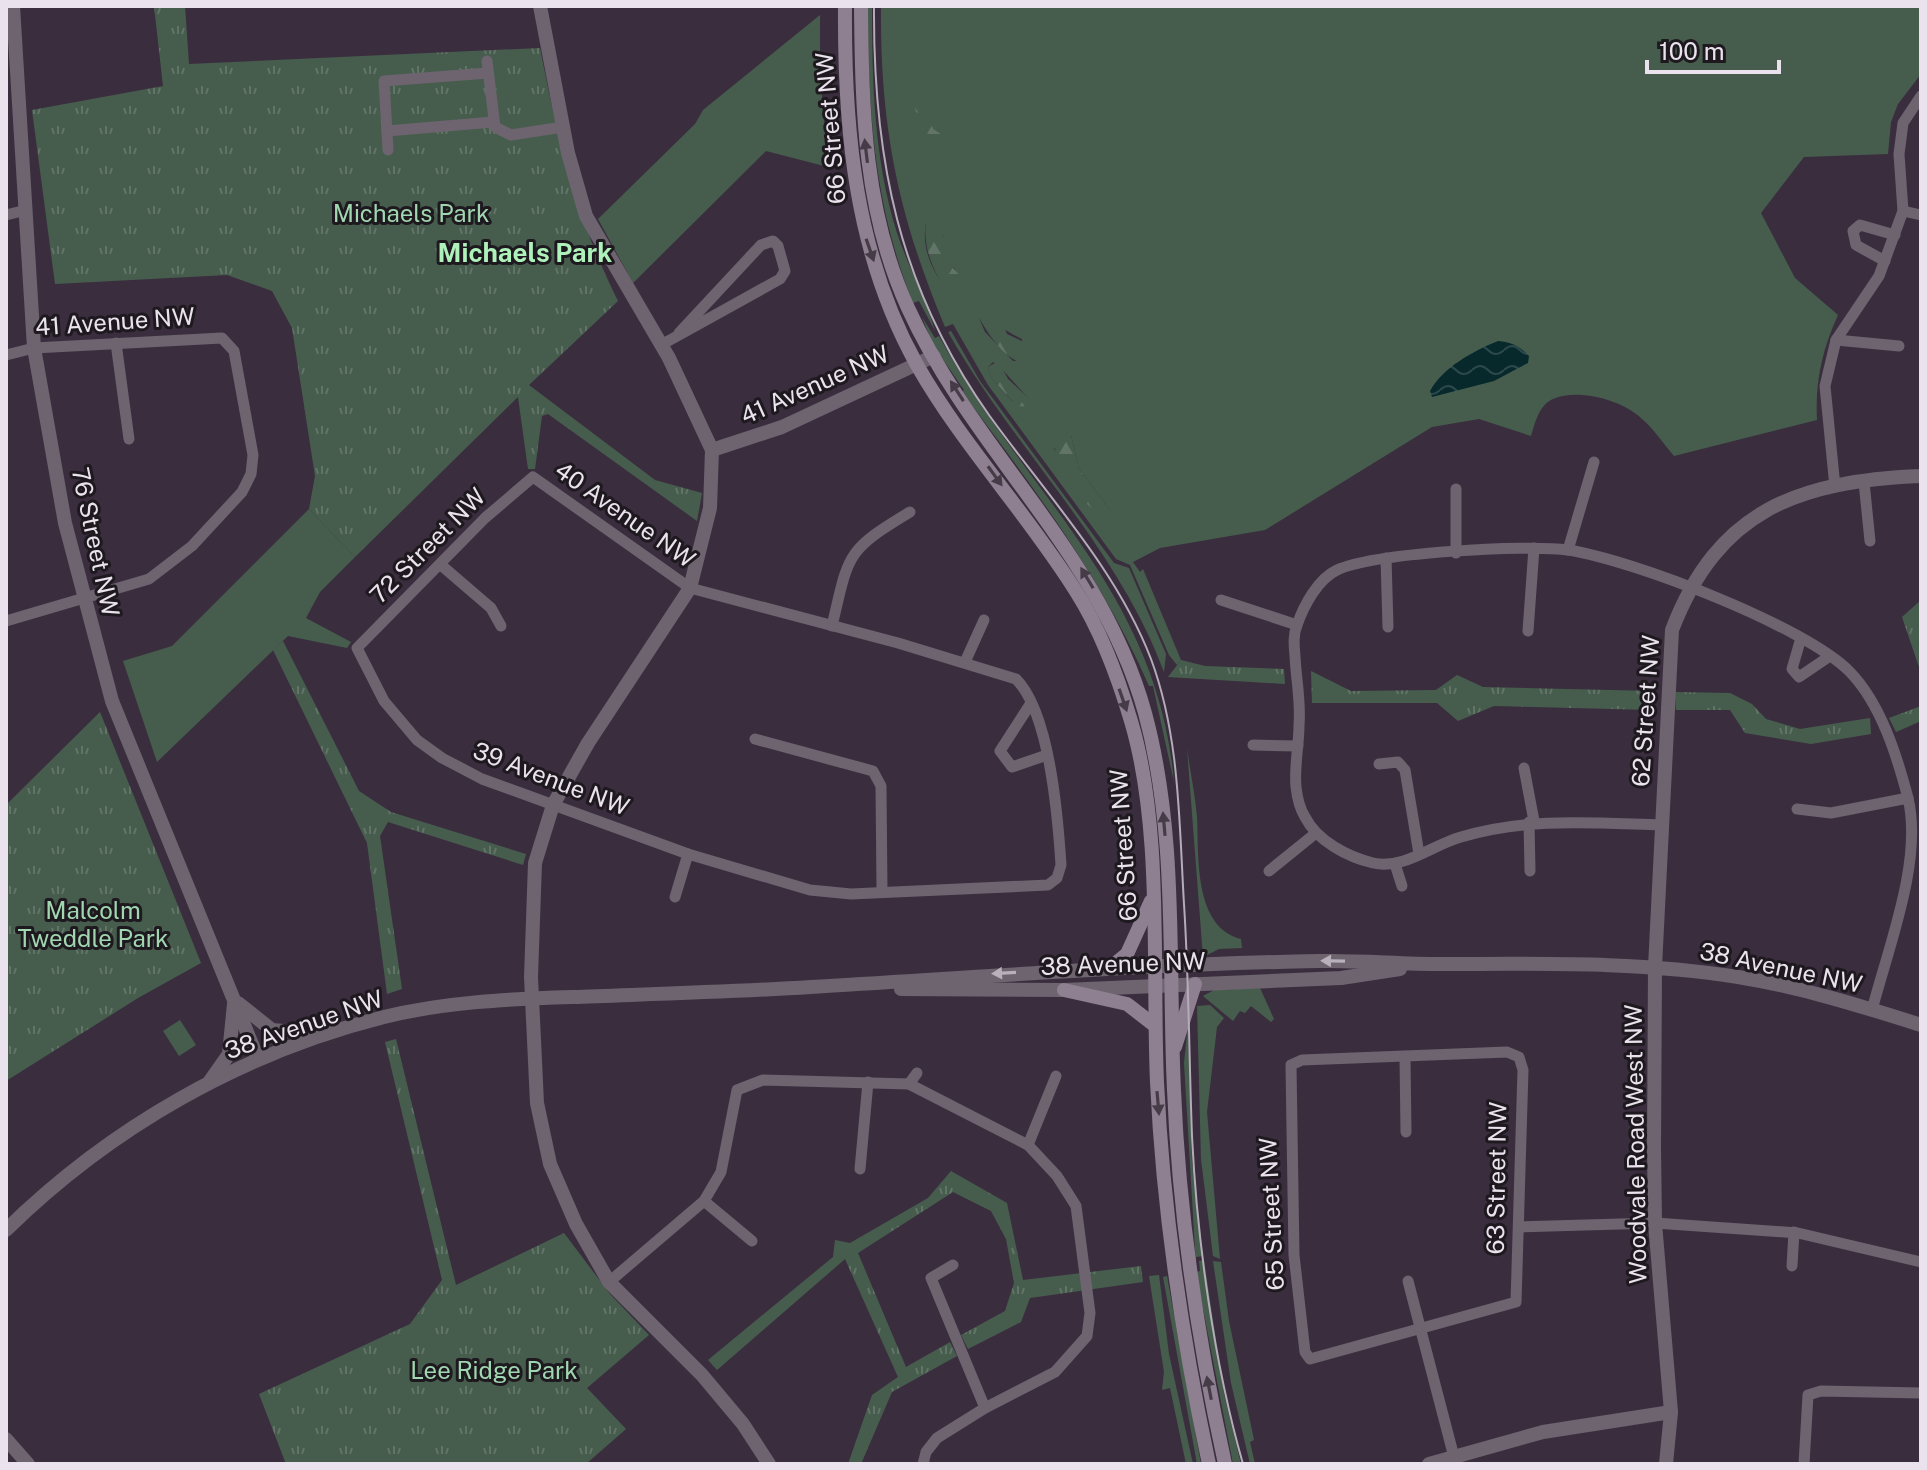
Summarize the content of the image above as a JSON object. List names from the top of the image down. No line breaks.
{"streets":{"main road":["66 Street NW"],"street":["41 Avenue NW","40 Avenue NW","76 Street NW","72 Street NW","62 Street NW","39 Avenue NW","38 Avenue NW","Woodvale Road West NW","63 Street NW","65 Street NW"]},"crossings":[["66 Street NW","41 Avenue NW"],["66 Street NW","38 Avenue NW"],["41 Avenue NW","76 Street NW"],["40 Avenue NW","72 Street NW"],["76 Street NW","38 Avenue NW"],["72 Street NW","39 Avenue NW"],["62 Street NW","38 Avenue NW"],["62 Street NW","Woodvale Road West NW"],["38 Avenue NW","Woodvale Road West NW"],["63 Street NW","65 Street NW"]],"districts":["Michaels Park"],"parks":["Michaels Park","Malcolm Tweddle Park","Lee Ridge Park"],"scale_bar":"100 m"}
